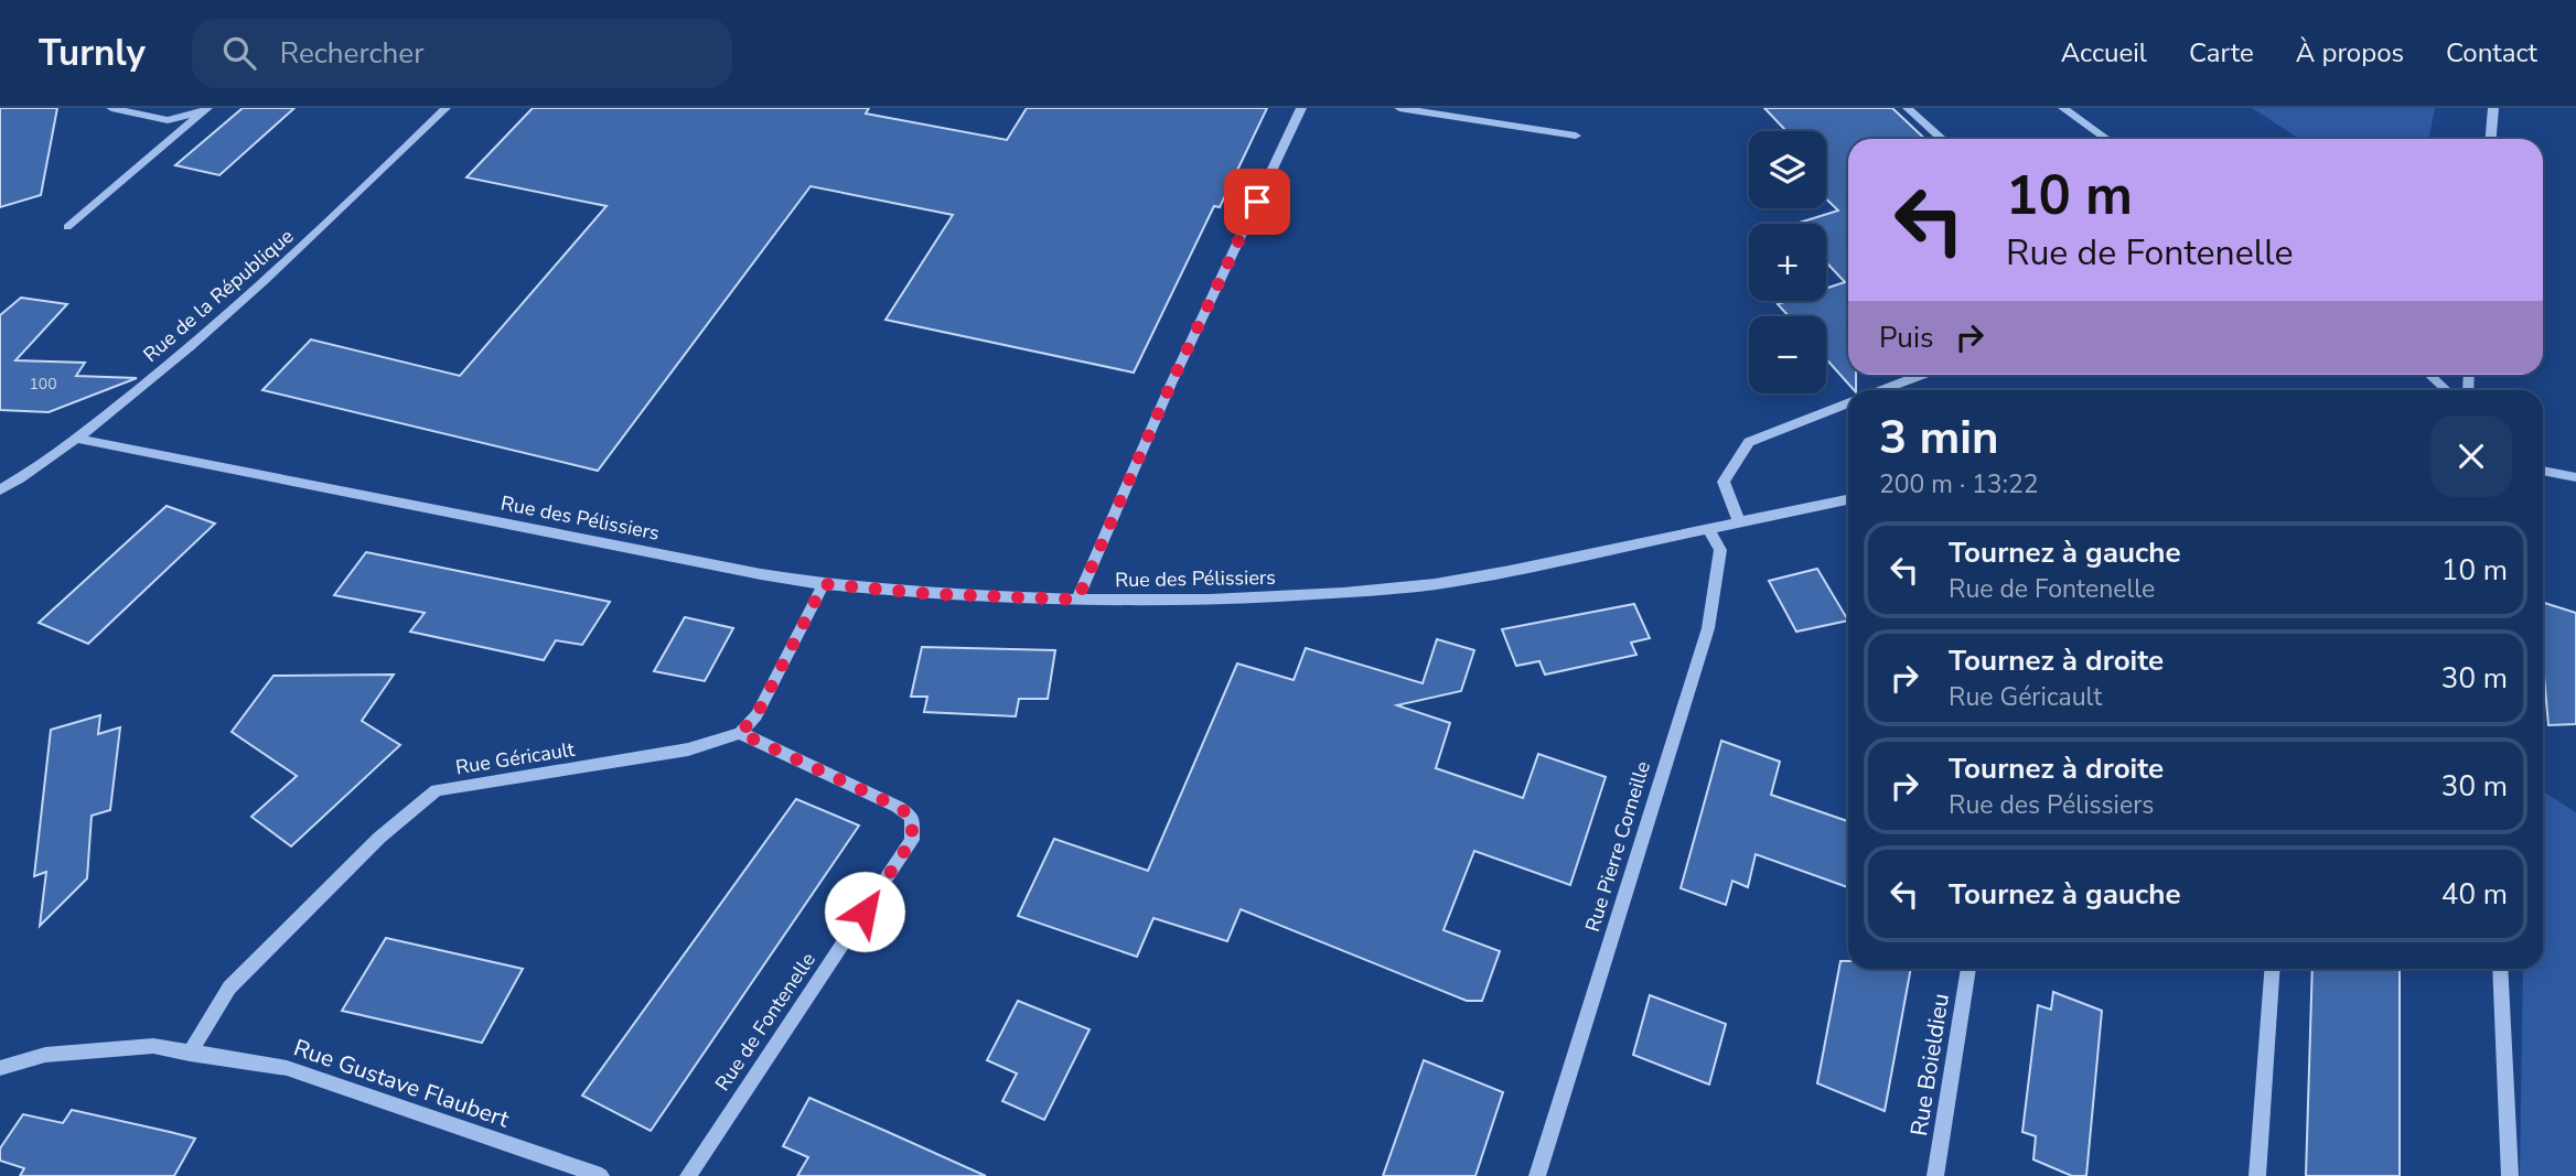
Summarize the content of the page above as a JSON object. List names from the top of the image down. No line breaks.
{"streets":{"street":["Rue de la République","Rue des Pélissiers","Rue Géricault","Rue Pierre Corneille","Rue de Fontenelle","Rue Boieldieu","Rue Gustave Flaubert"]},"crossings":[["Rue de la République","Rue des Pélissiers"],["Rue des Pélissiers","Rue Pierre Corneille"],["Rue Géricault","Rue de Fontenelle"],["Rue Géricault","Rue Gustave Flaubert"]],"house_numbers":["100"],"page":{"header":"Turnly","search":"Rechercher","nav":["Accueil","Carte","À propos","Contact"],"map_buttons":["+","−"],"turn":["10 m","Rue de Fontenelle"],"then":"Puis","heading":["3 min","200 m · 13:22"],"list":[{"name":"Tournez à gauche","note":"Rue de Fontenelle","value":"10 m"},{"name":"Tournez à droite","note":"Rue Géricault","value":"30 m"},{"name":"Tournez à droite","note":"Rue des Pélissiers","value":"30 m"},{"name":"Tournez à gauche","value":"40 m"}]}}
